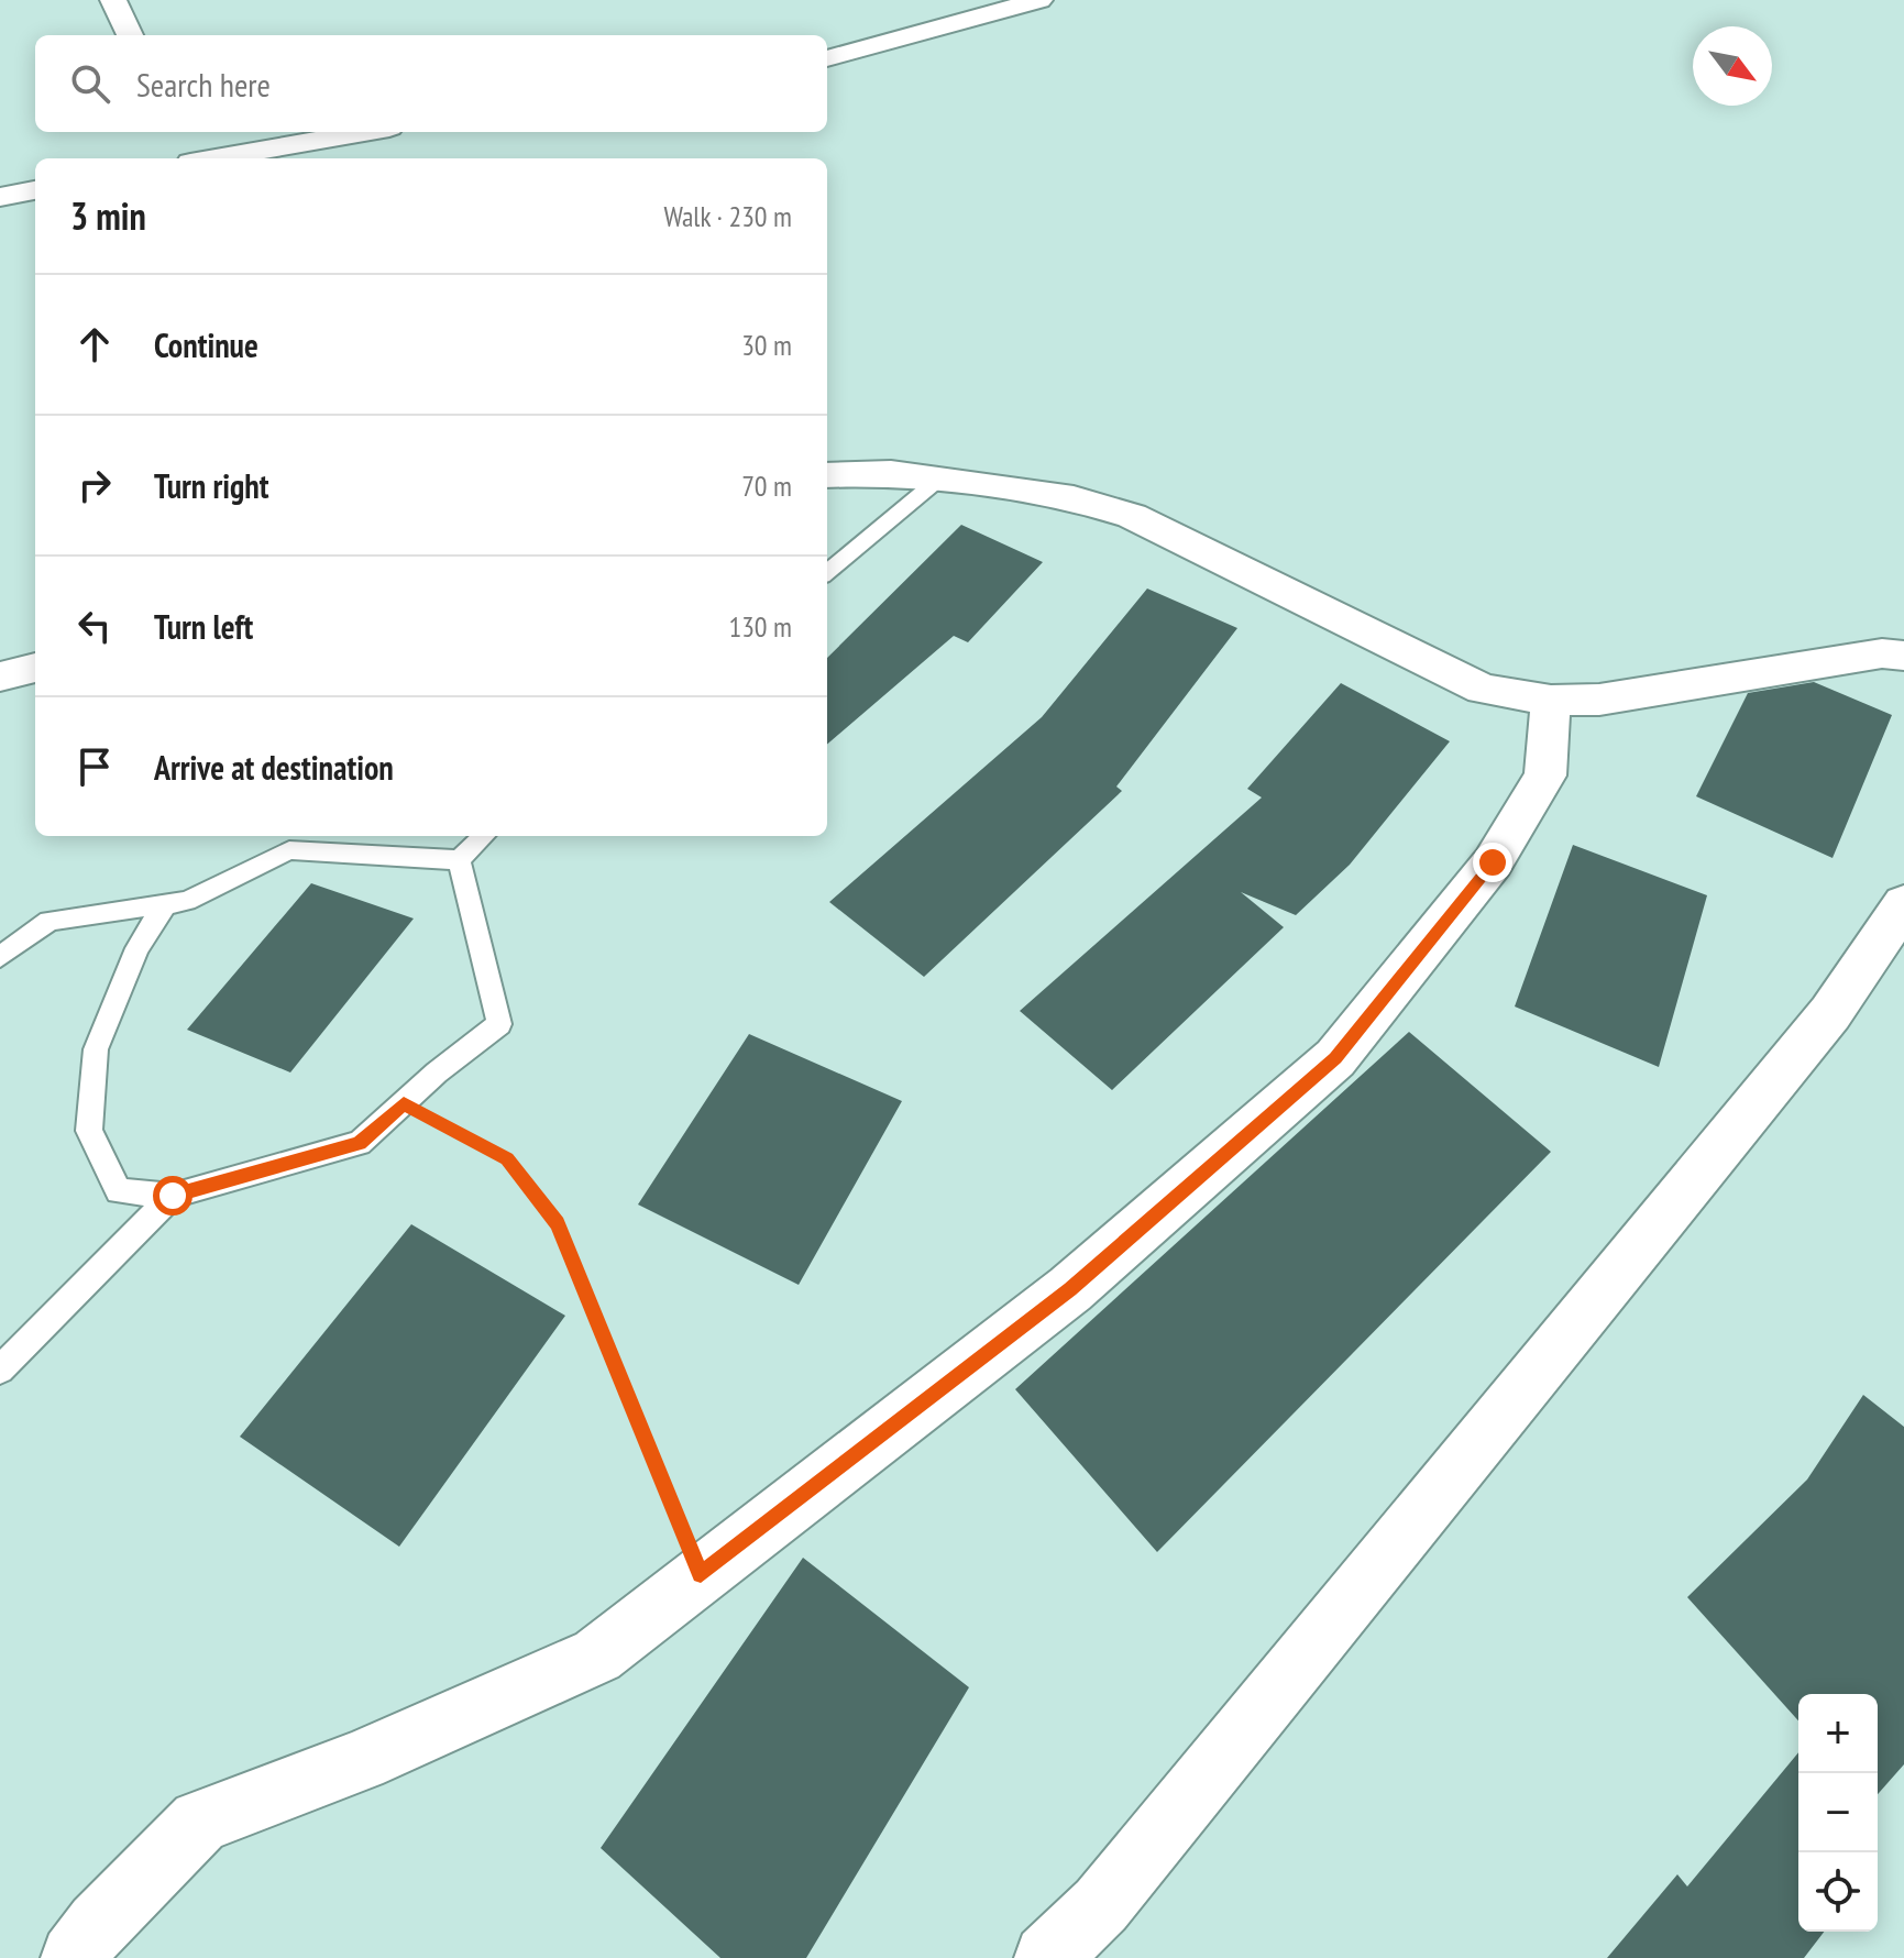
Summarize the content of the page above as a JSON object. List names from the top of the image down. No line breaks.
{"north":"bottom right","page":{"search":"Search here","heading":["3 min","Walk · 230 m"],"list":[["Continue","30 m"],["Turn right","70 m"],["Turn left","130 m"],"Arrive at destination"],"map_buttons":["+","−"]}}
